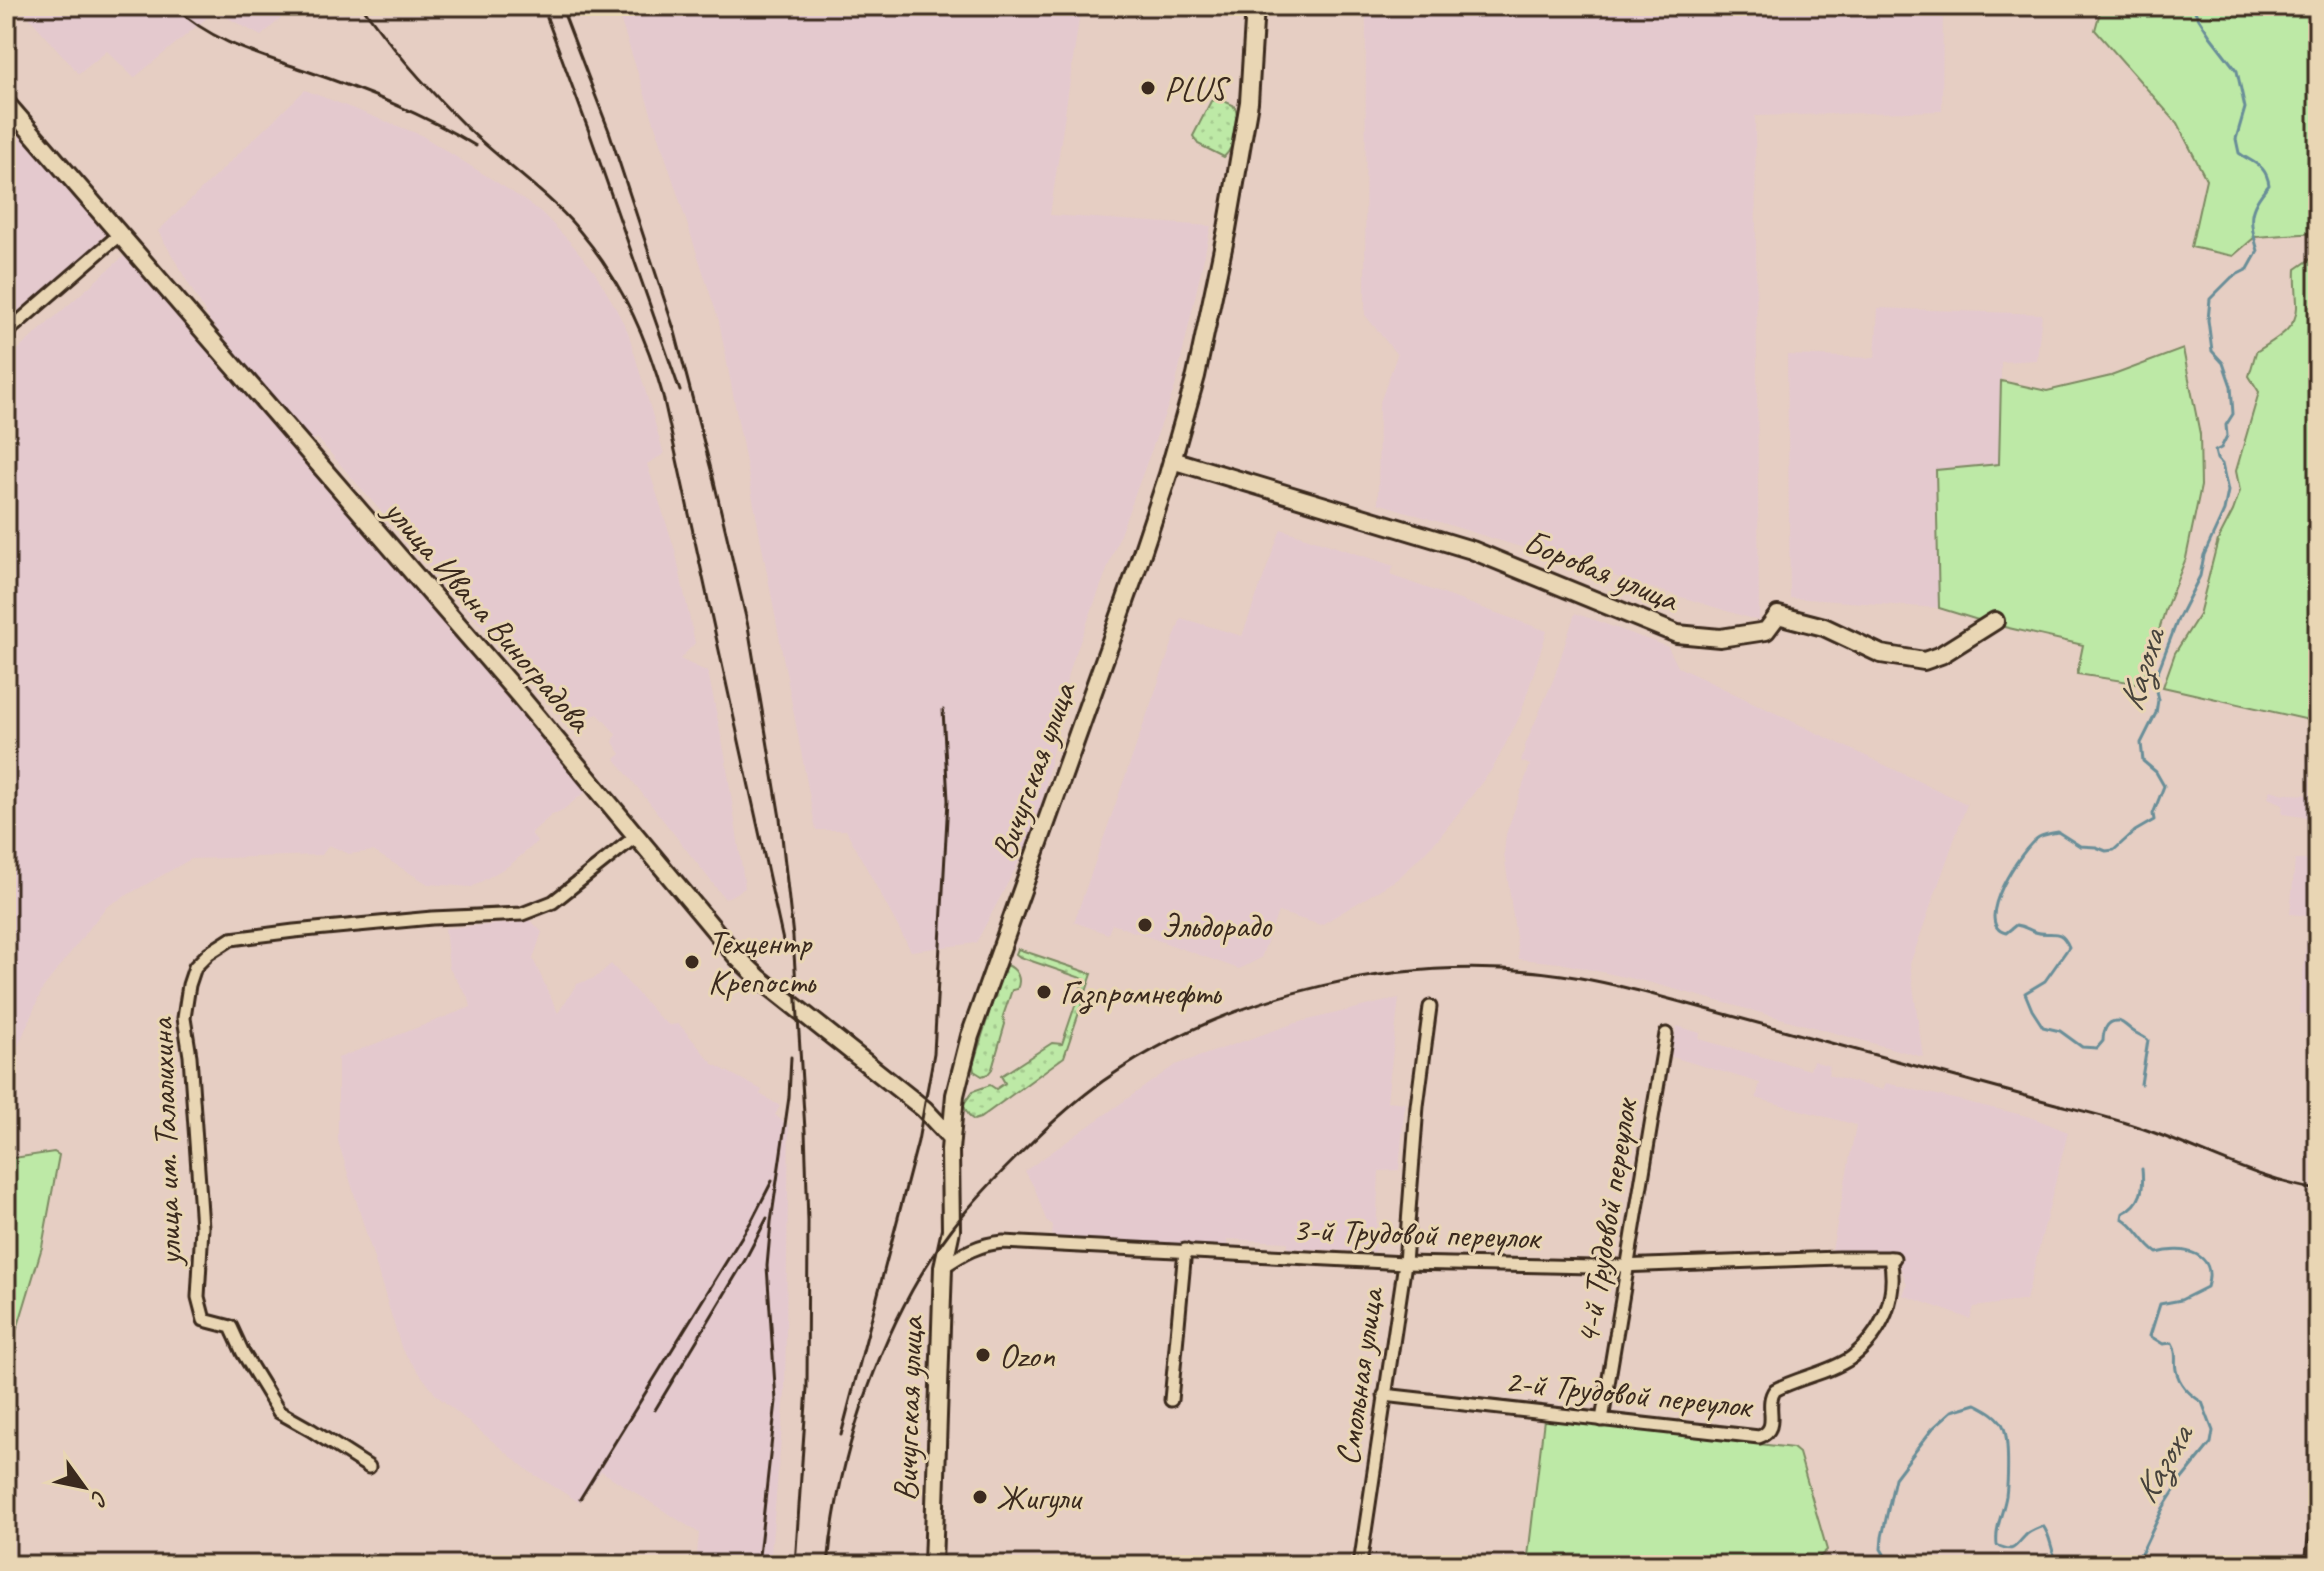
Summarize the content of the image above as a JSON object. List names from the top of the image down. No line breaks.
{"streets":{"street":["Боровая улица","улица Ивана Виноградова","Вичугская улица","улица им. Талалихина","4-й Трудовой переулок","3-й Трудовой переулок","Смольная улица","2-й Трудовой переулок"]},"crossings":[["Боровая улица","Вичугская улица"],["улица Ивана Виноградова","Вичугская улица"],["улица Ивана Виноградова","улица им. Талалихина"],["Вичугская улица","3-й Трудовой переулок"],["4-й Трудовой переулок","3-й Трудовой переулок"],["4-й Трудовой переулок","2-й Трудовой переулок"],["3-й Трудовой переулок","Смольная улица"],["3-й Трудовой переулок","2-й Трудовой переулок"],["Смольная улица","2-й Трудовой переулок"]],"water":["Казоха"],"places":["PLUS","Эльдорадо","Техцентр Крепость","Газпромнефть","Ozon","Жигули"],"north":"bottom right"}
